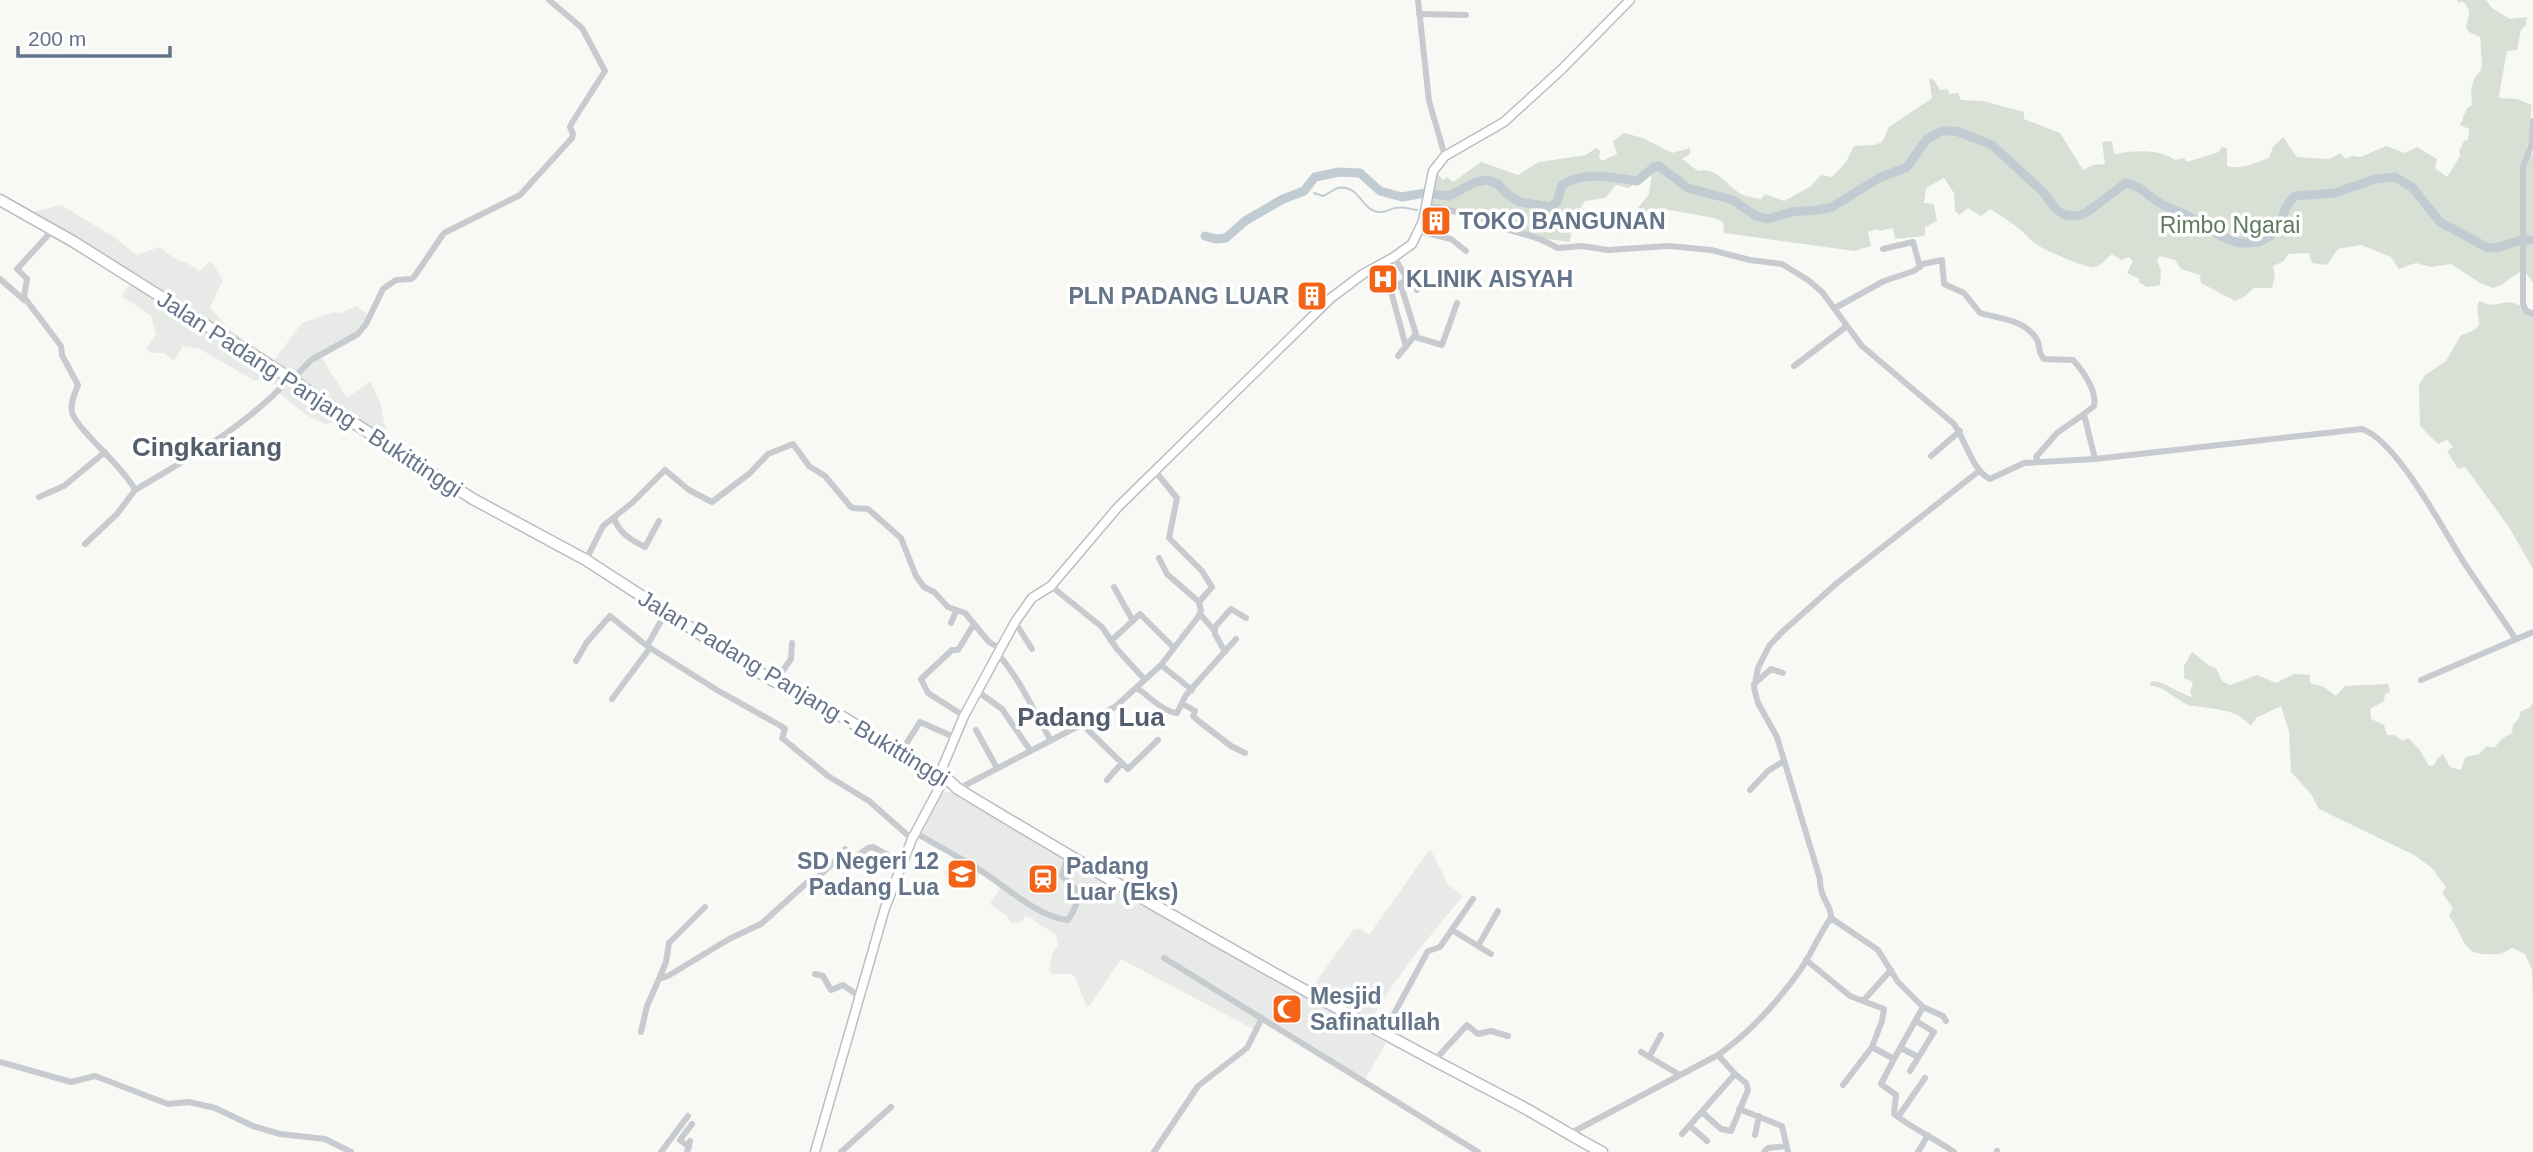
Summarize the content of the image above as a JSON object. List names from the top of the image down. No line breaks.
{"streets":{"highway":["Jalan Padang Panjang - Bukittinggi"]},"districts":["Cingkariang","Padang Lua"],"parks":["Rimbo Ngarai"],"places":{"building":["TOKO BANGUNAN","PLN PADANG LUAR"],"hospital":["KLINIK AISYAH"],"school or university":["SD Negeri 12 Padang Lua"],"station":["Padang Luar (Eks)"],"mosque":["Mesjid Safinatullah"]},"scale_bar":"200 m"}
